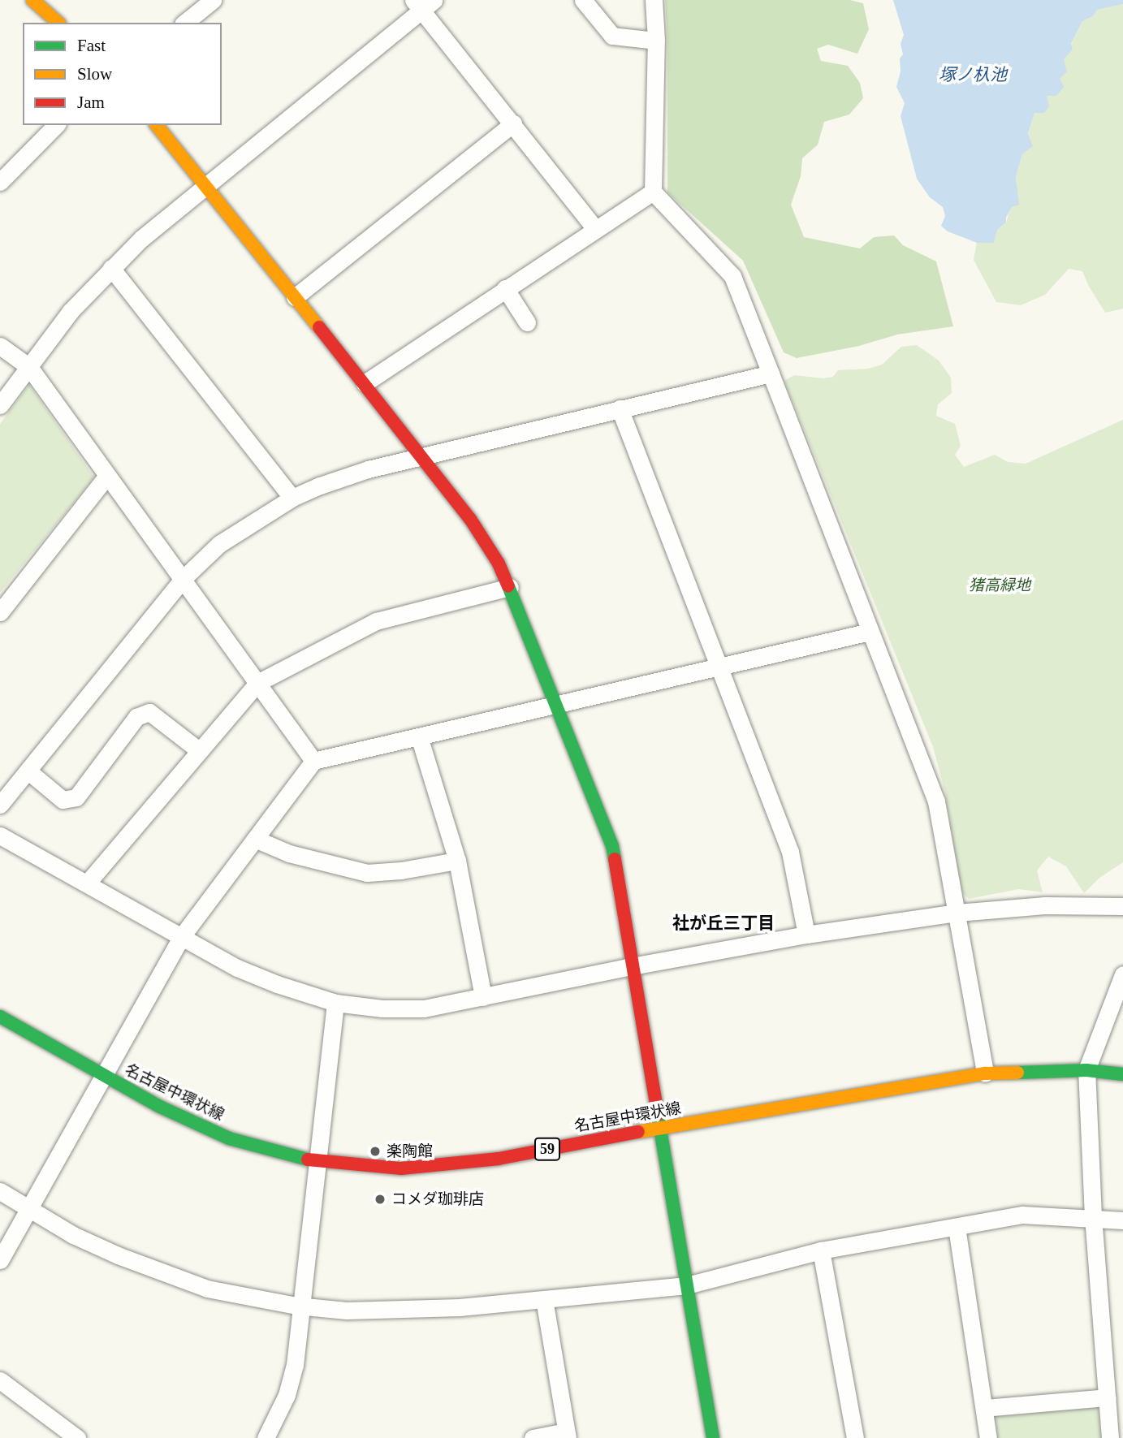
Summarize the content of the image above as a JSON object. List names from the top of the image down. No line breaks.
{"streets":{"street":["名古屋中環状線","59"]},"districts":["社が丘三丁目"],"water":["塚ノ杁池"],"parks":["猪高緑地"],"places":["楽陶館","コメダ珈琲店"],"legend":["Fast","Slow","Jam"]}
